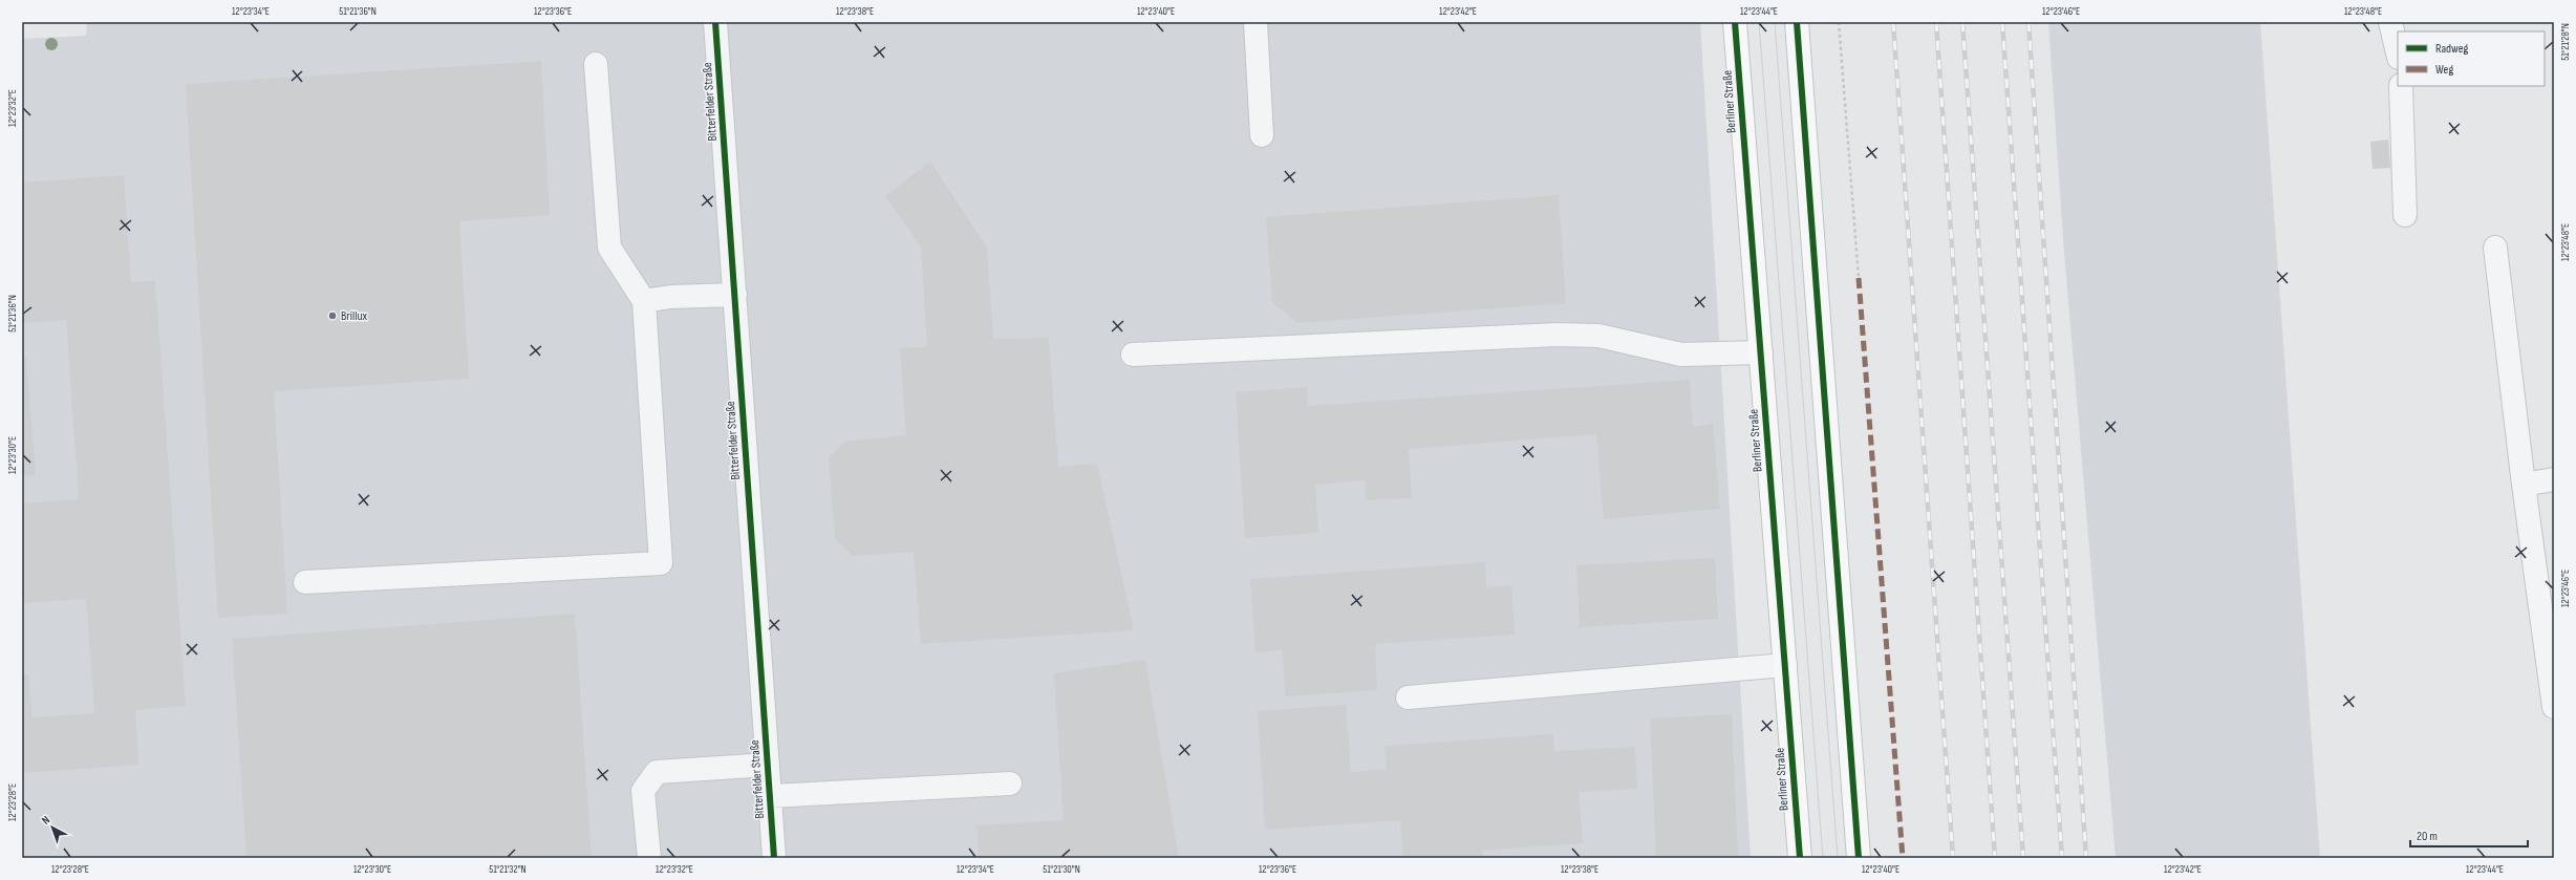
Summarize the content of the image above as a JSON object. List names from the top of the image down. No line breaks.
{"streets":{"main road":["Berliner Straße"],"street":["Bitterfelder Straße"]},"places":["Brillux"],"legend":["Radweg","Weg"],"scale_bar":"20 m","north":"top left","coordinates":["12°23'34\"E","51°21'36\"N","12°23'36\"E","12°23'38\"E","12°23'40\"E","12°23'42\"E","12°23'44\"E","12°23'46\"E","12°23'48\"E","51°21'28\"N","12°23'32\"E","12°23'30\"E","12°23'28\"E","51°21'32\"N","51°21'30\"N"]}
